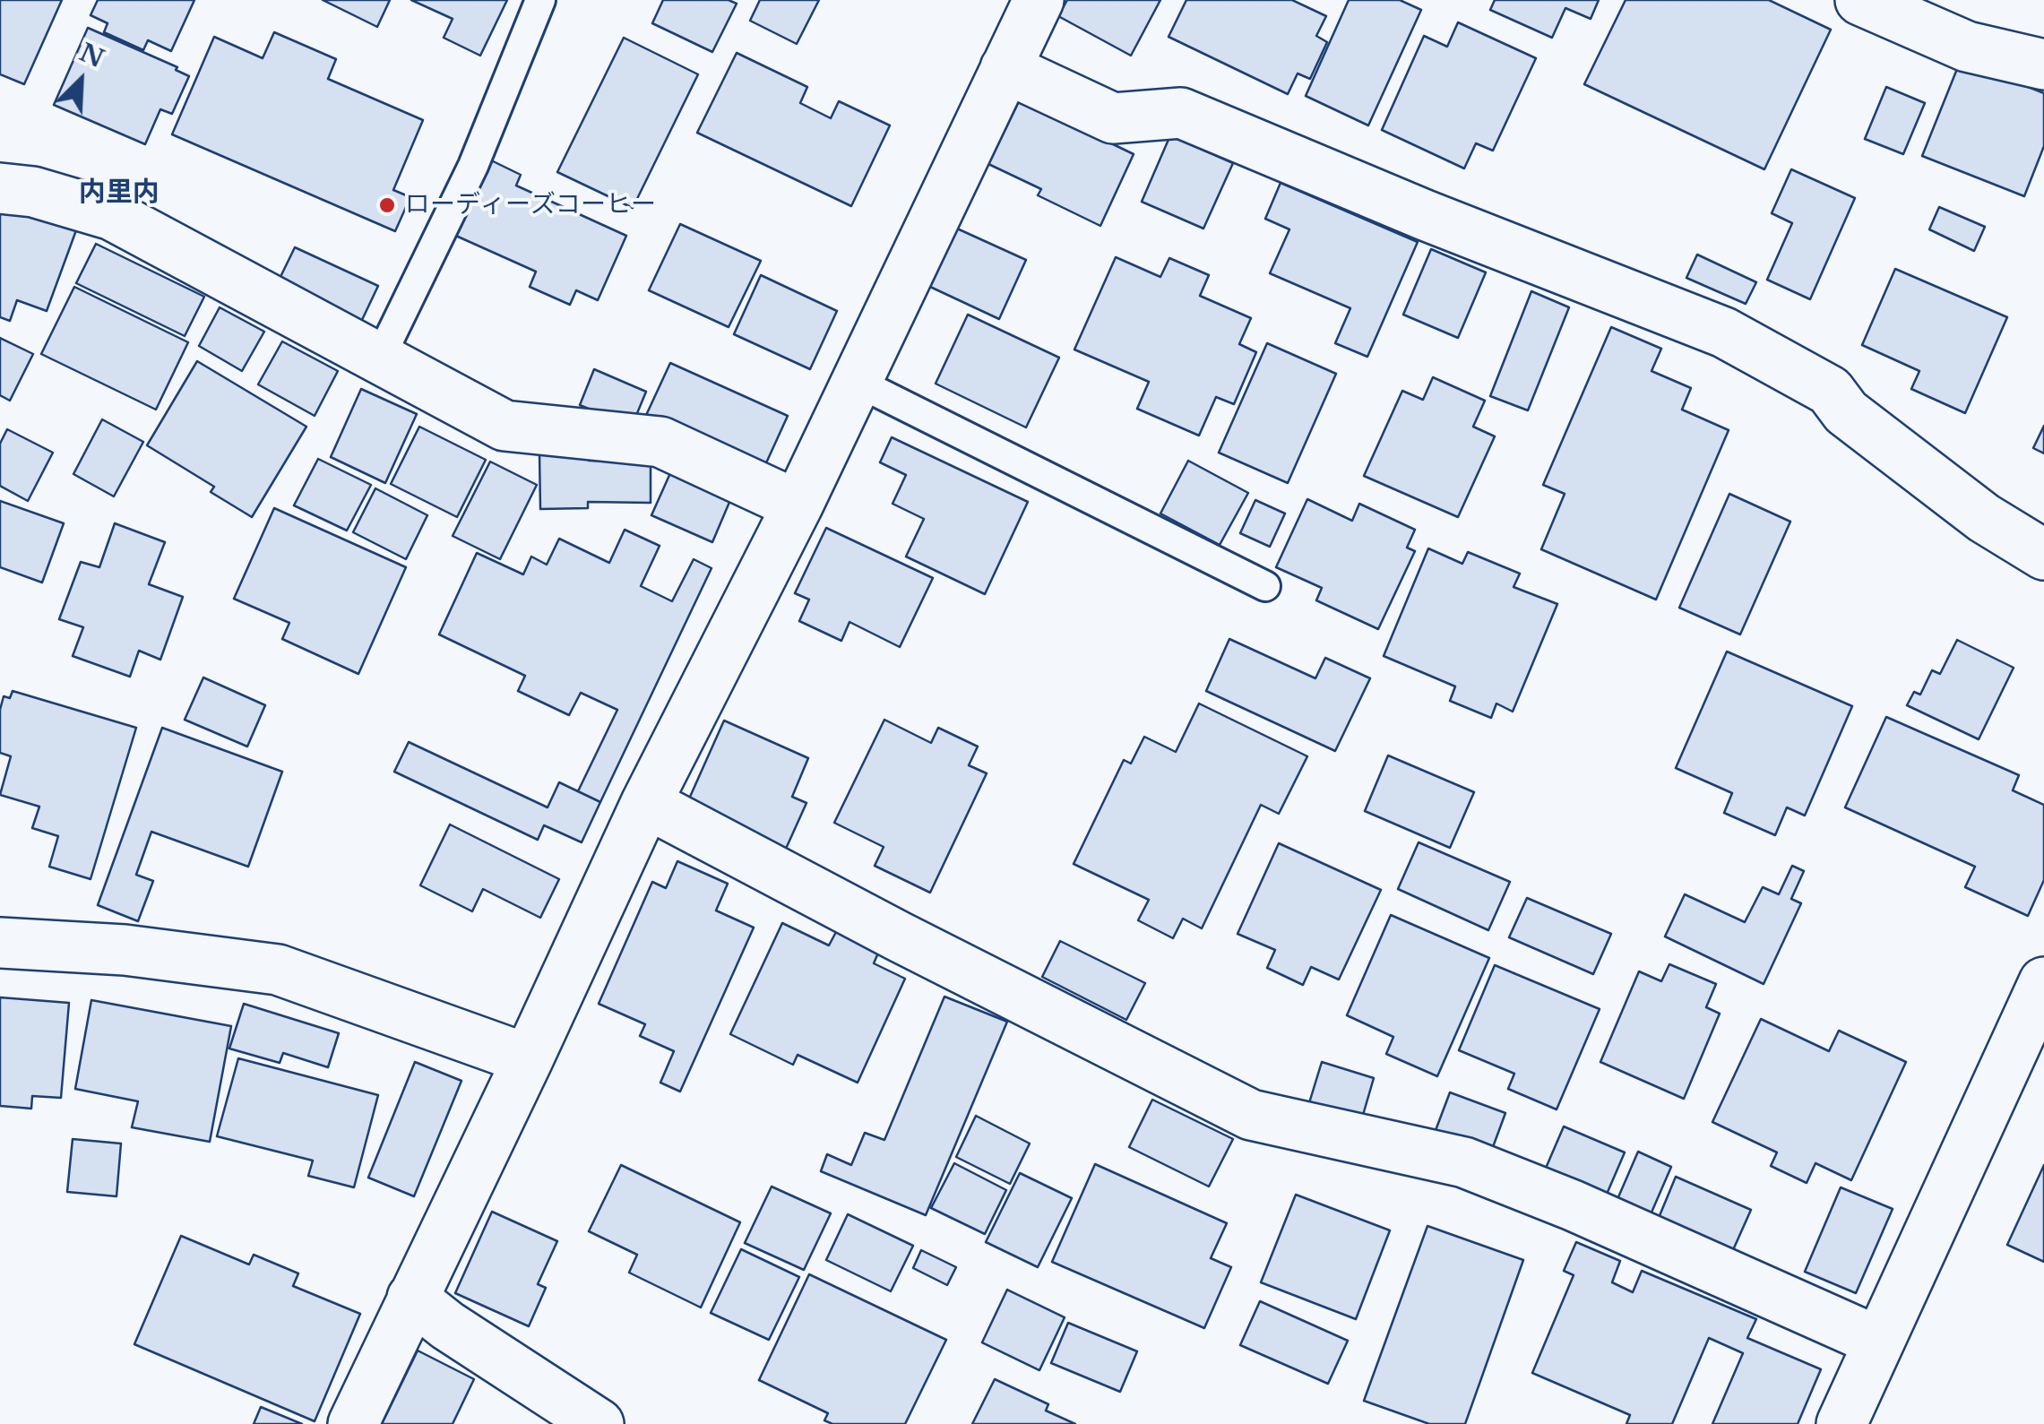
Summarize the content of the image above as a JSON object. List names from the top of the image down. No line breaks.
{"districts":["内里内"],"places":["ローディーズコーヒー"],"north":"top right"}
